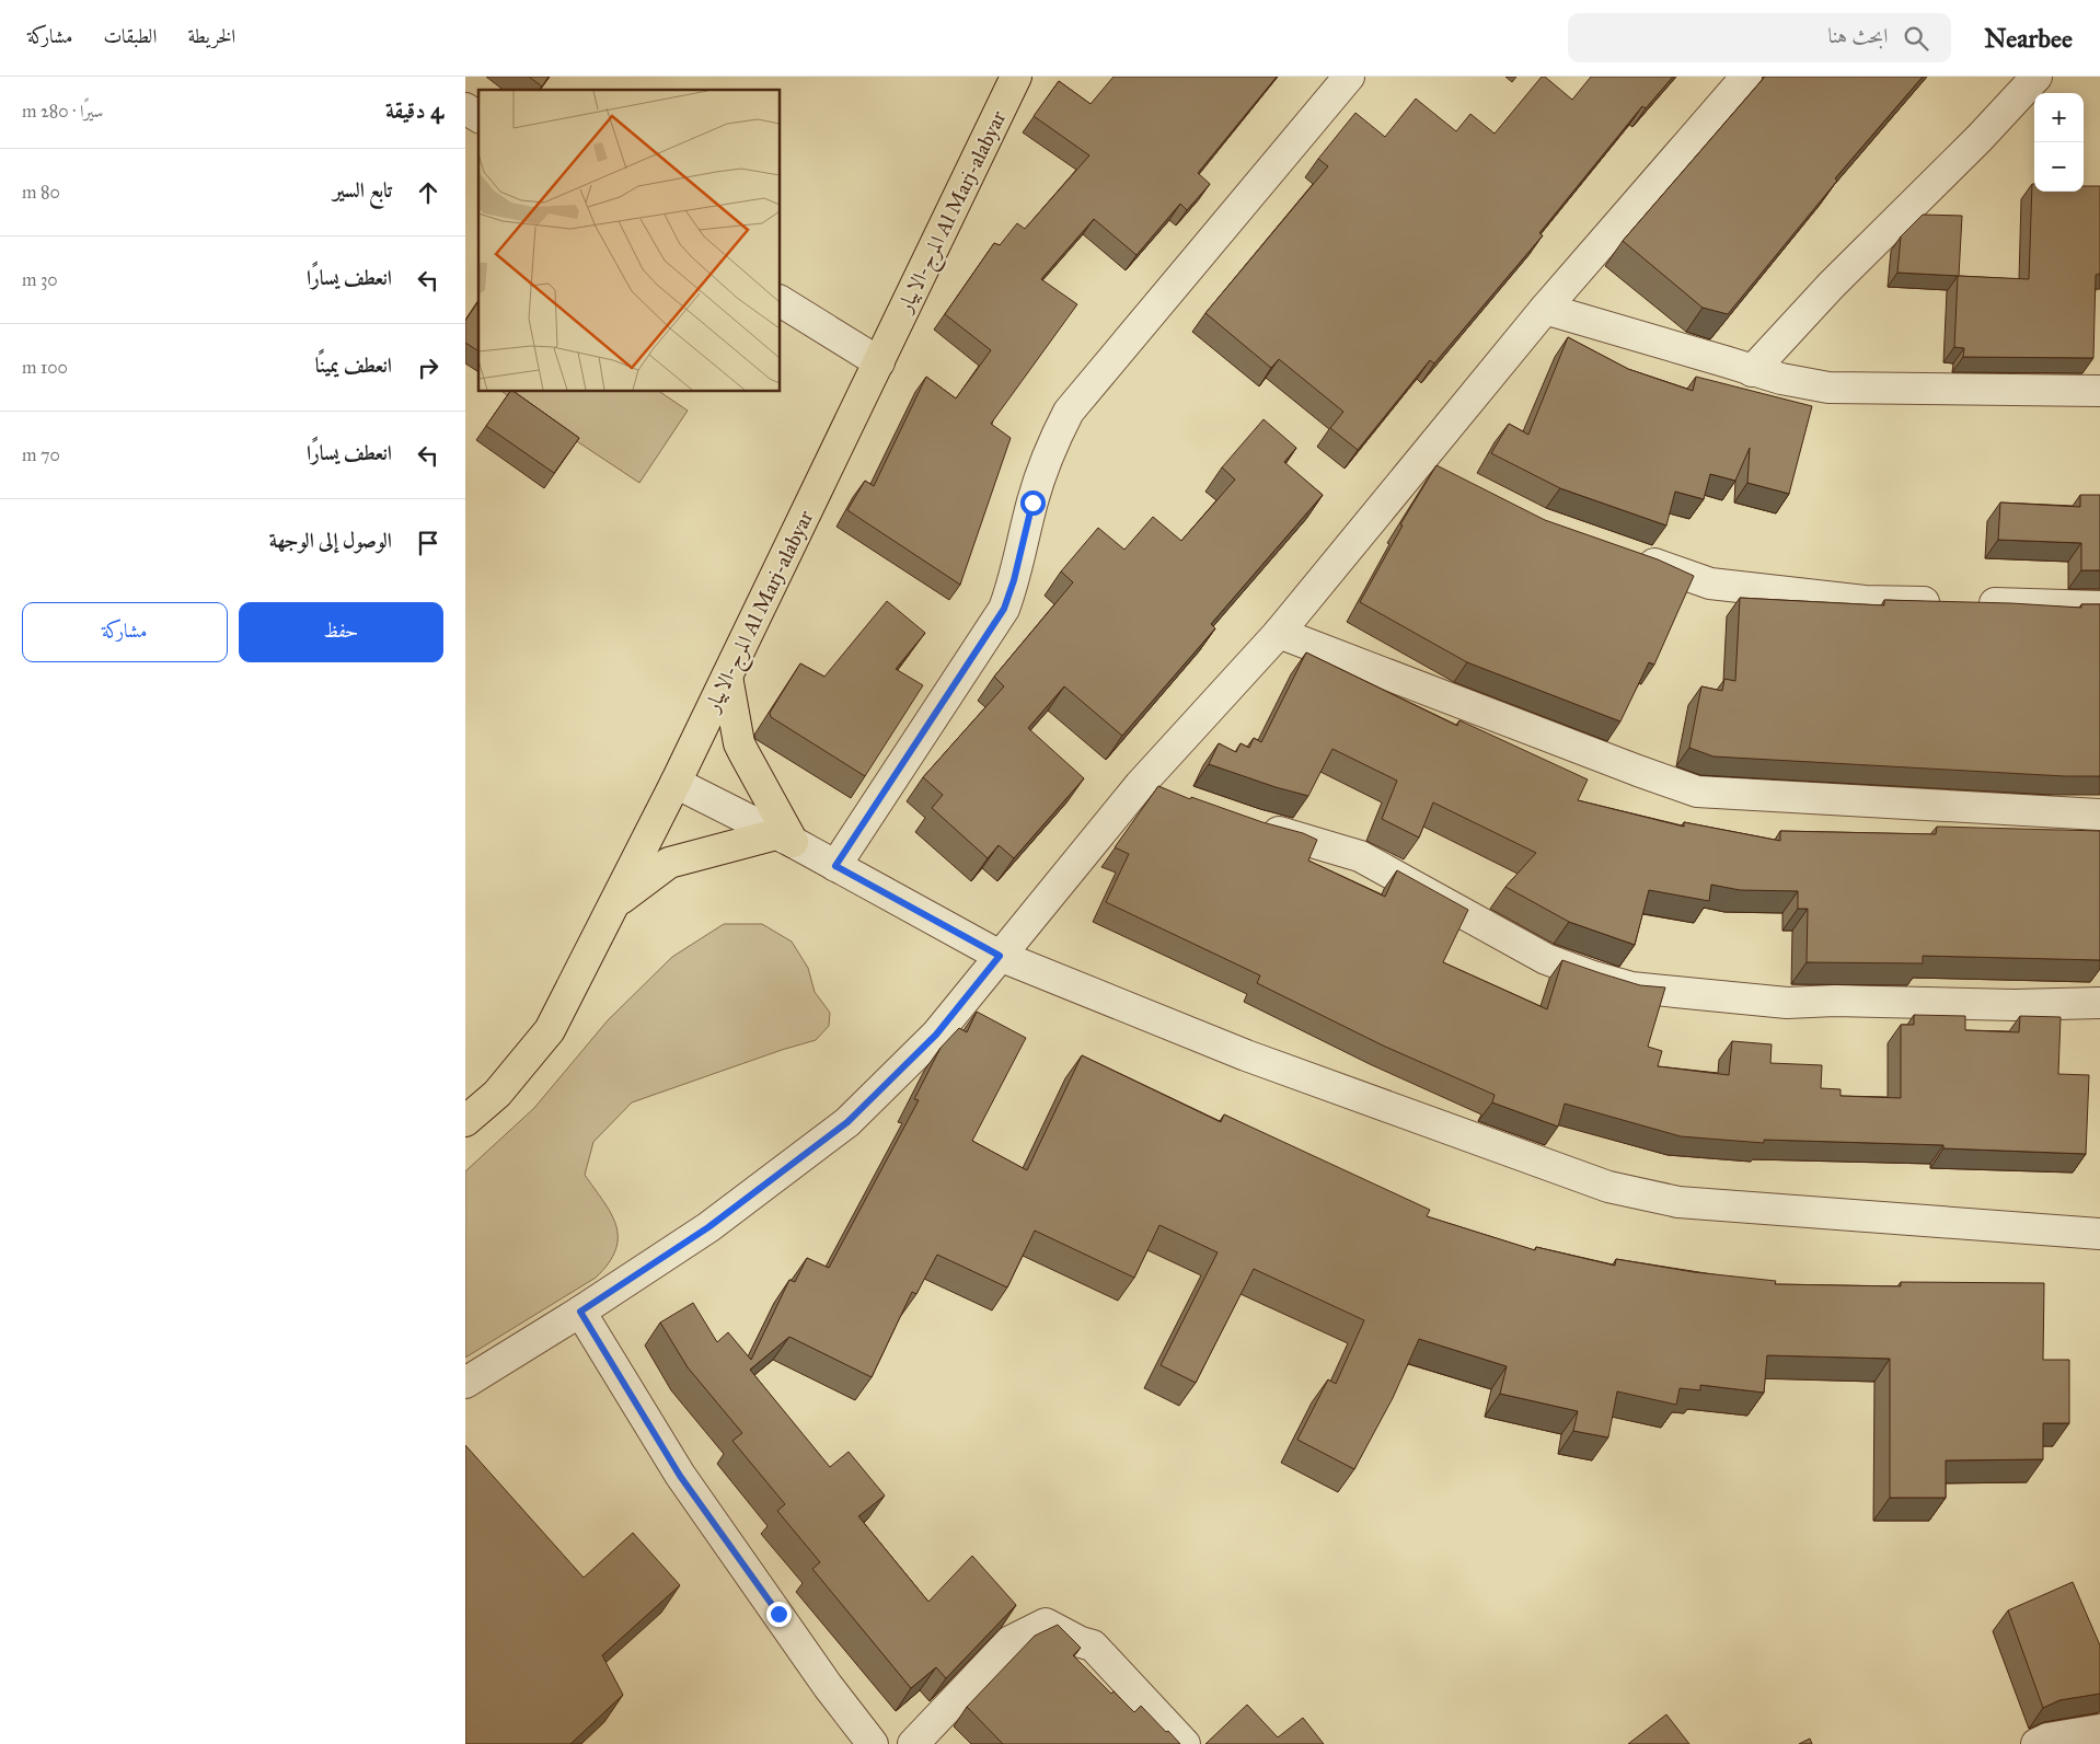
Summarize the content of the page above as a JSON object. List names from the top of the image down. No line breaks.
{"streets":{"main road":["المرج-الابيار Al Marj-alabyar"]},"page":{"header":"Nearbee","search":"ابحث هنا","nav":["الخريطة","الطبقات","مشاركة"],"heading":["4 دقيقة","سيرًا · 280 m"],"map_buttons":["+","−"],"list":[["تابع السير","80 m"],["انعطف يسارًا","30 m"],["انعطف يمينًا","100 m"],["انعطف يسارًا","70 m"],"الوصول إلى الوجهة"],"buttons":["حفظ","مشاركة"]}}
